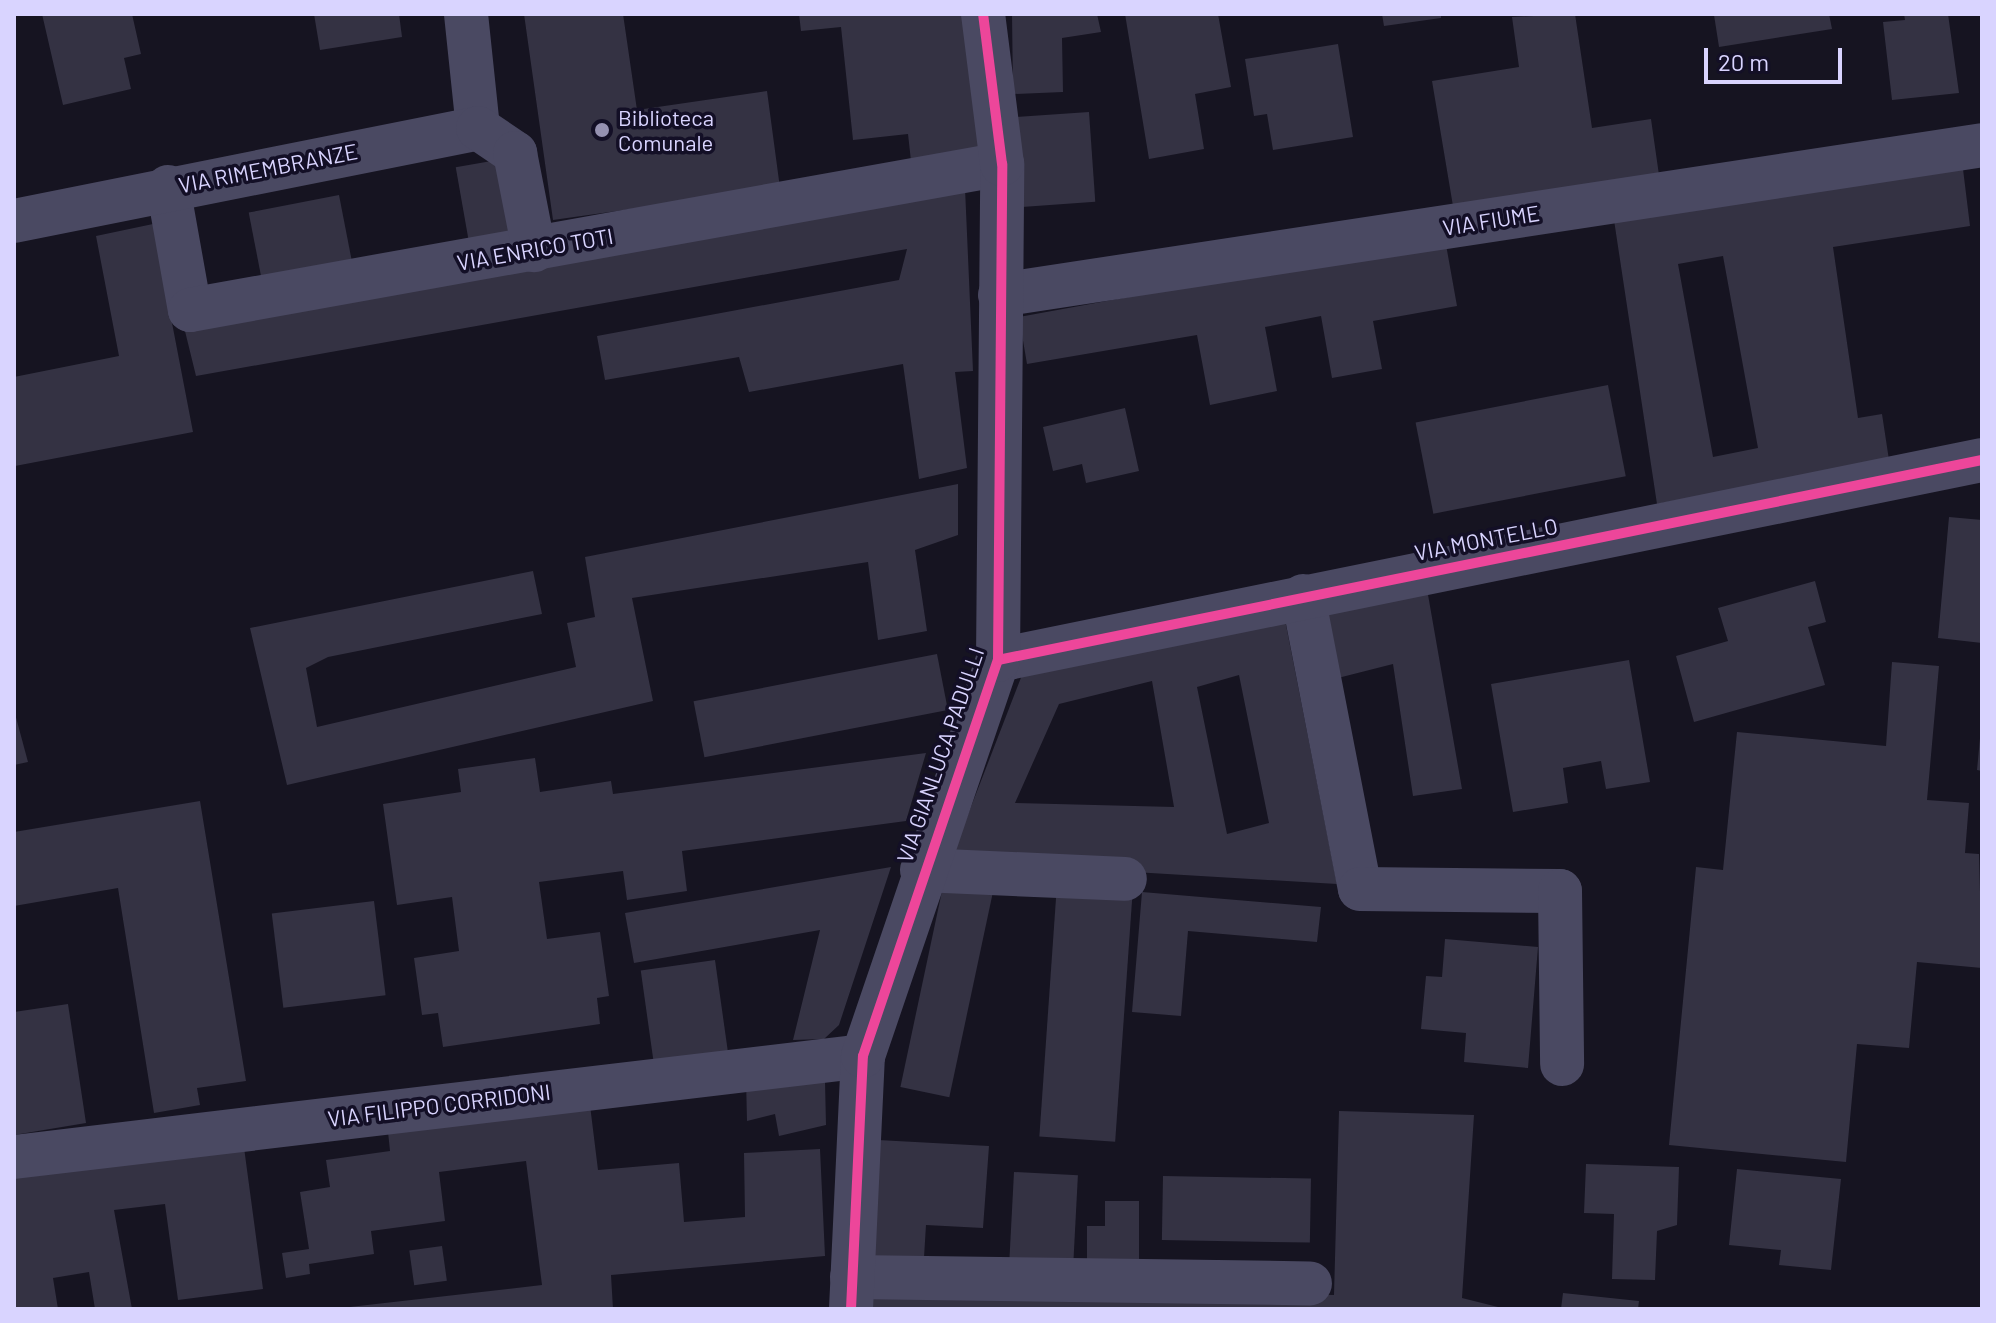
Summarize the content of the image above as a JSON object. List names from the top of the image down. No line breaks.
{"streets":{"street":["VIA RIMEMBRANZE","VIA FIUME","VIA ENRICO TOTI","VIA MONTELLO","VIA GIANLUCA PADULLI","VIA FILIPPO CORRIDONI"]},"crossings":[["VIA RIMEMBRANZE","VIA ENRICO TOTI"],["VIA FIUME","VIA GIANLUCA PADULLI"],["VIA ENRICO TOTI","VIA GIANLUCA PADULLI"],["VIA MONTELLO","VIA GIANLUCA PADULLI"],["VIA GIANLUCA PADULLI","VIA FILIPPO CORRIDONI"]],"places":["Biblioteca Comunale"],"scale_bar":"20 m"}
